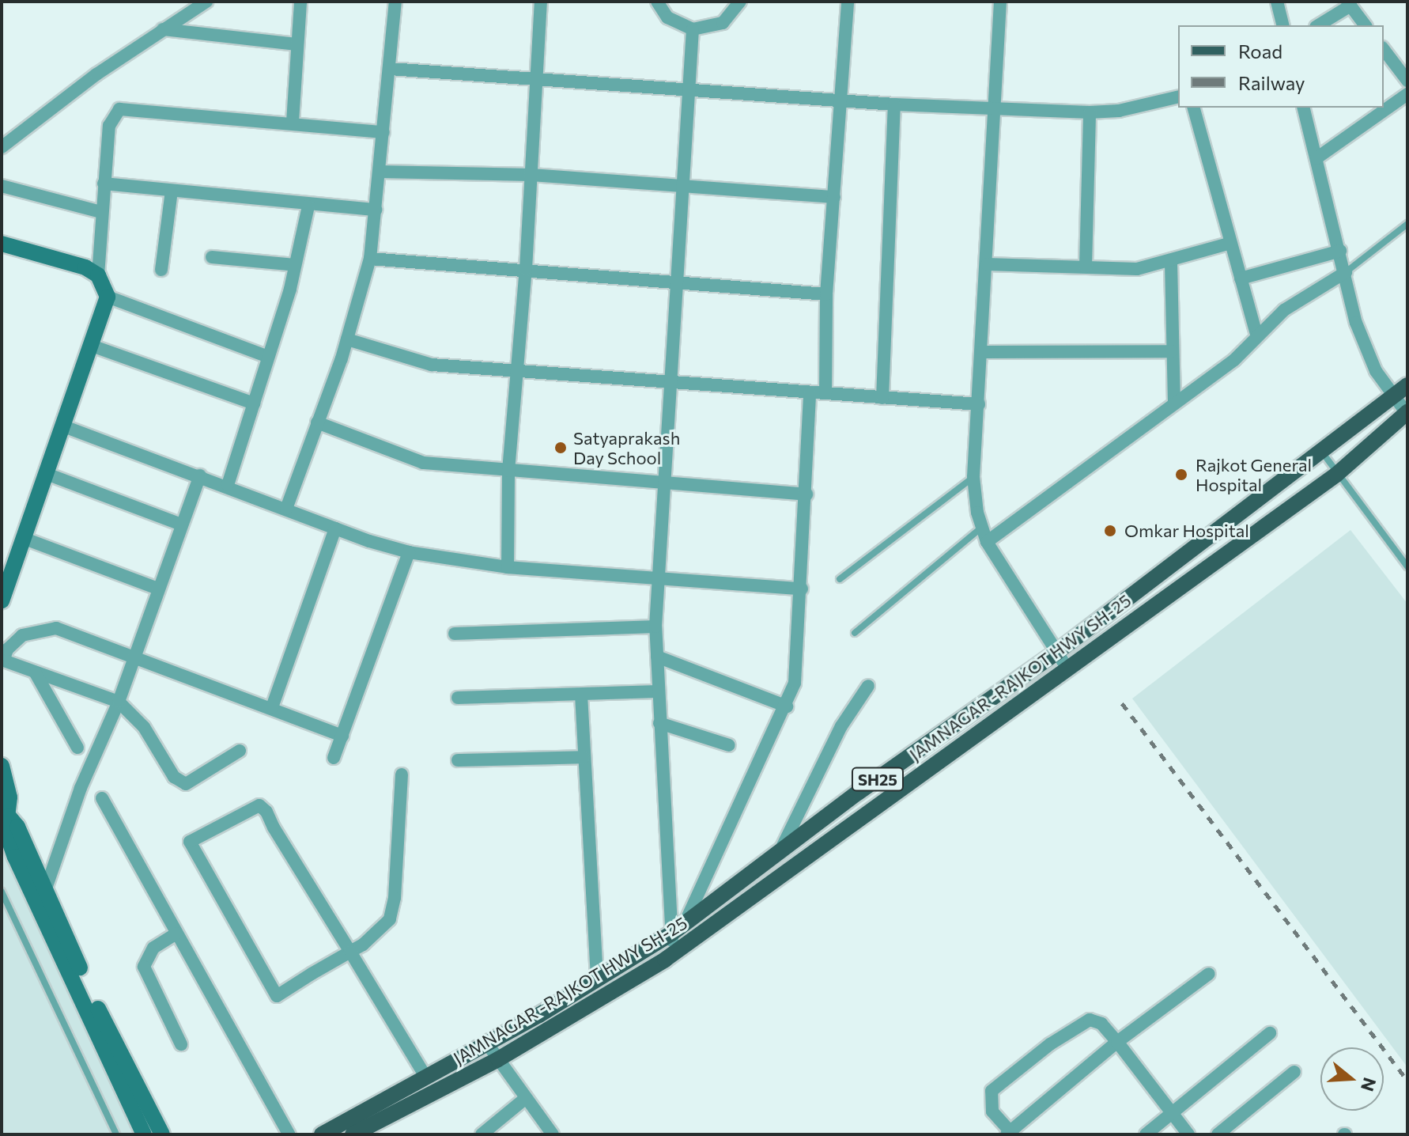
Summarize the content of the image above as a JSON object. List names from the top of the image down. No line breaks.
{"streets":{"main road":["JAMNAGAR -RAJKOT HWY SH-25","SH25"]},"places":["Satyaprakash Day School","Rajkot General Hospital","Omkar Hospital"],"legend":["Road","Railway"],"north":"right"}
